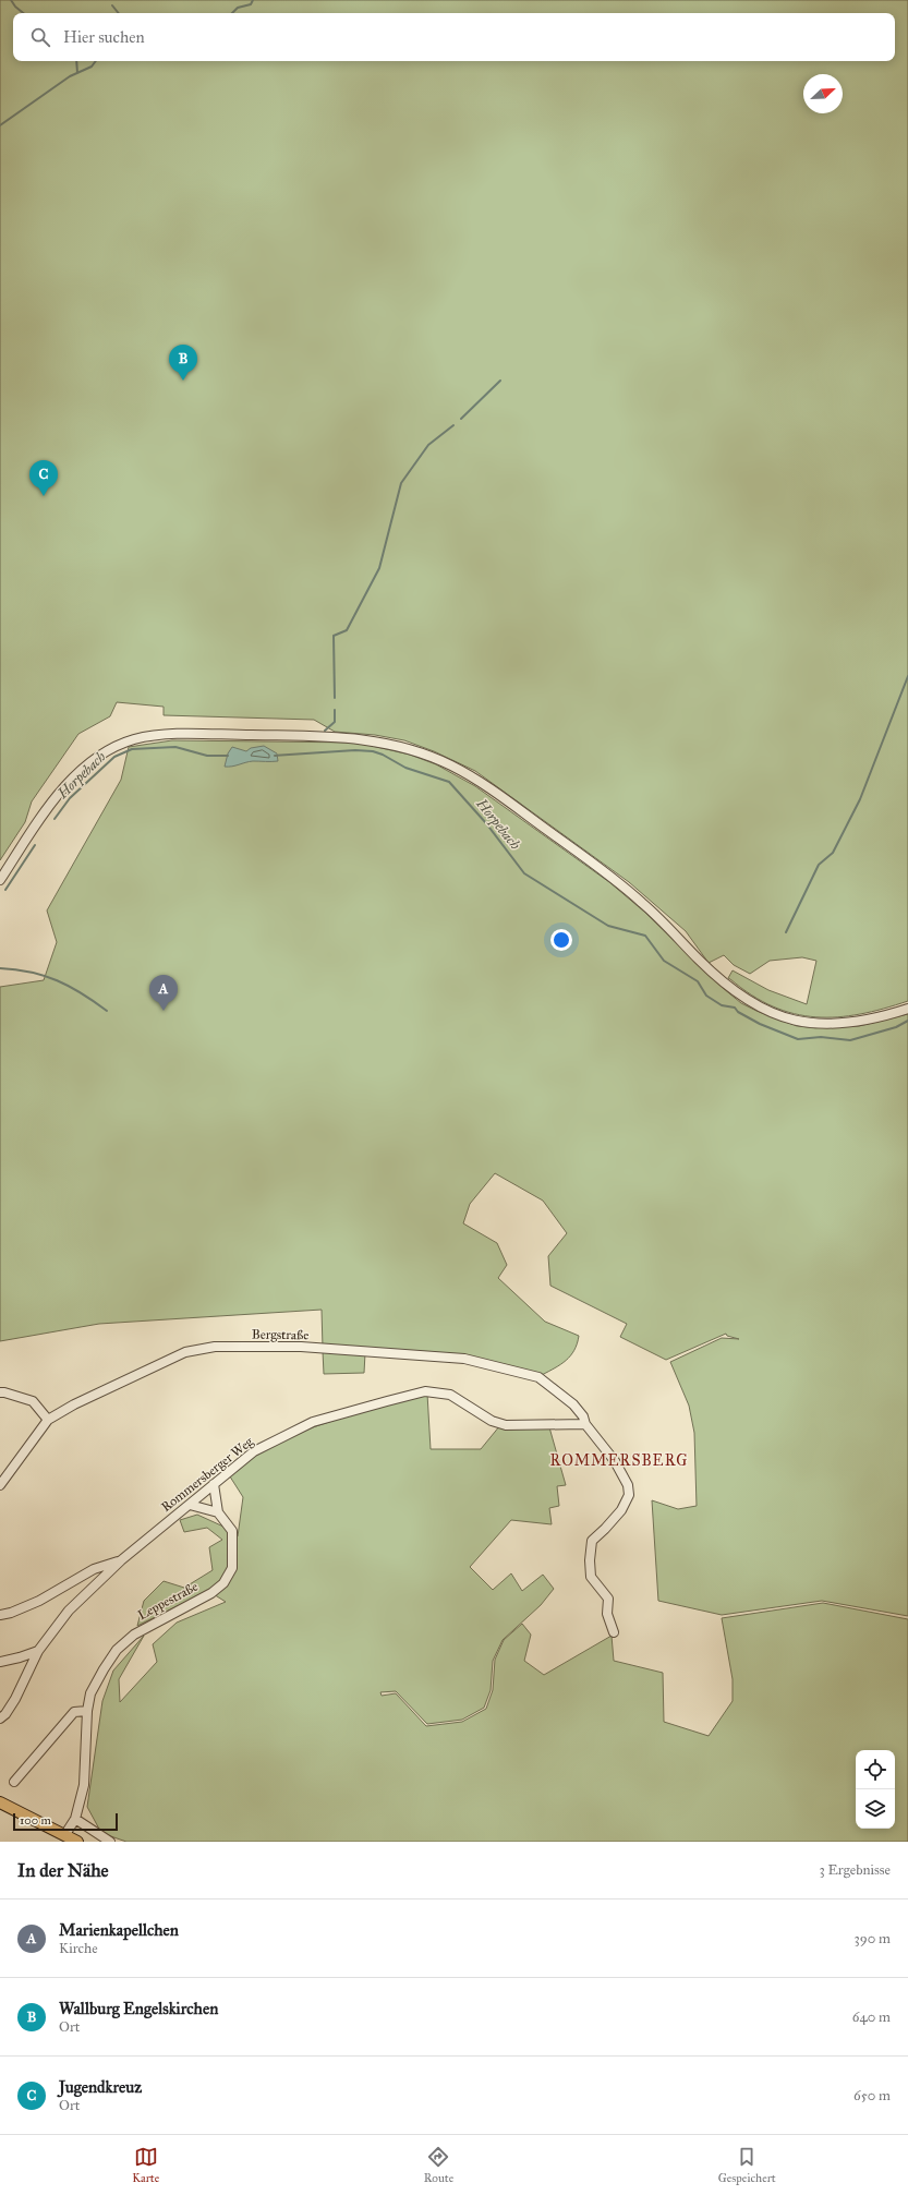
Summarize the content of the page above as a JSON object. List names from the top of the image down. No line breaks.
{"streets":{"street":["Bergstraße","Rommersberger Weg","Leppestraße"]},"crossings":[["Bergstraße","Rommersberger Weg"],["Rommersberger Weg","Leppestraße"]],"districts":["ROMMERSBERG"],"water":["Horpebach"],"scale_bar":"100 m","north":"top right","page":{"search":"Hier suchen","pins":["B","C","A"],"scale":"100 m","heading":["In der Nähe","3 Ergebnisse"],"list":[{"mark":"A","name":"Marienkapellchen","note":"Kirche","value":"390 m"},{"mark":"B","name":"Wallburg Engelskirchen","note":"Ort","value":"640 m"},{"mark":"C","name":"Jugendkreuz","note":"Ort","value":"650 m"}],"nav":["Karte","Route","Gespeichert"]}}
